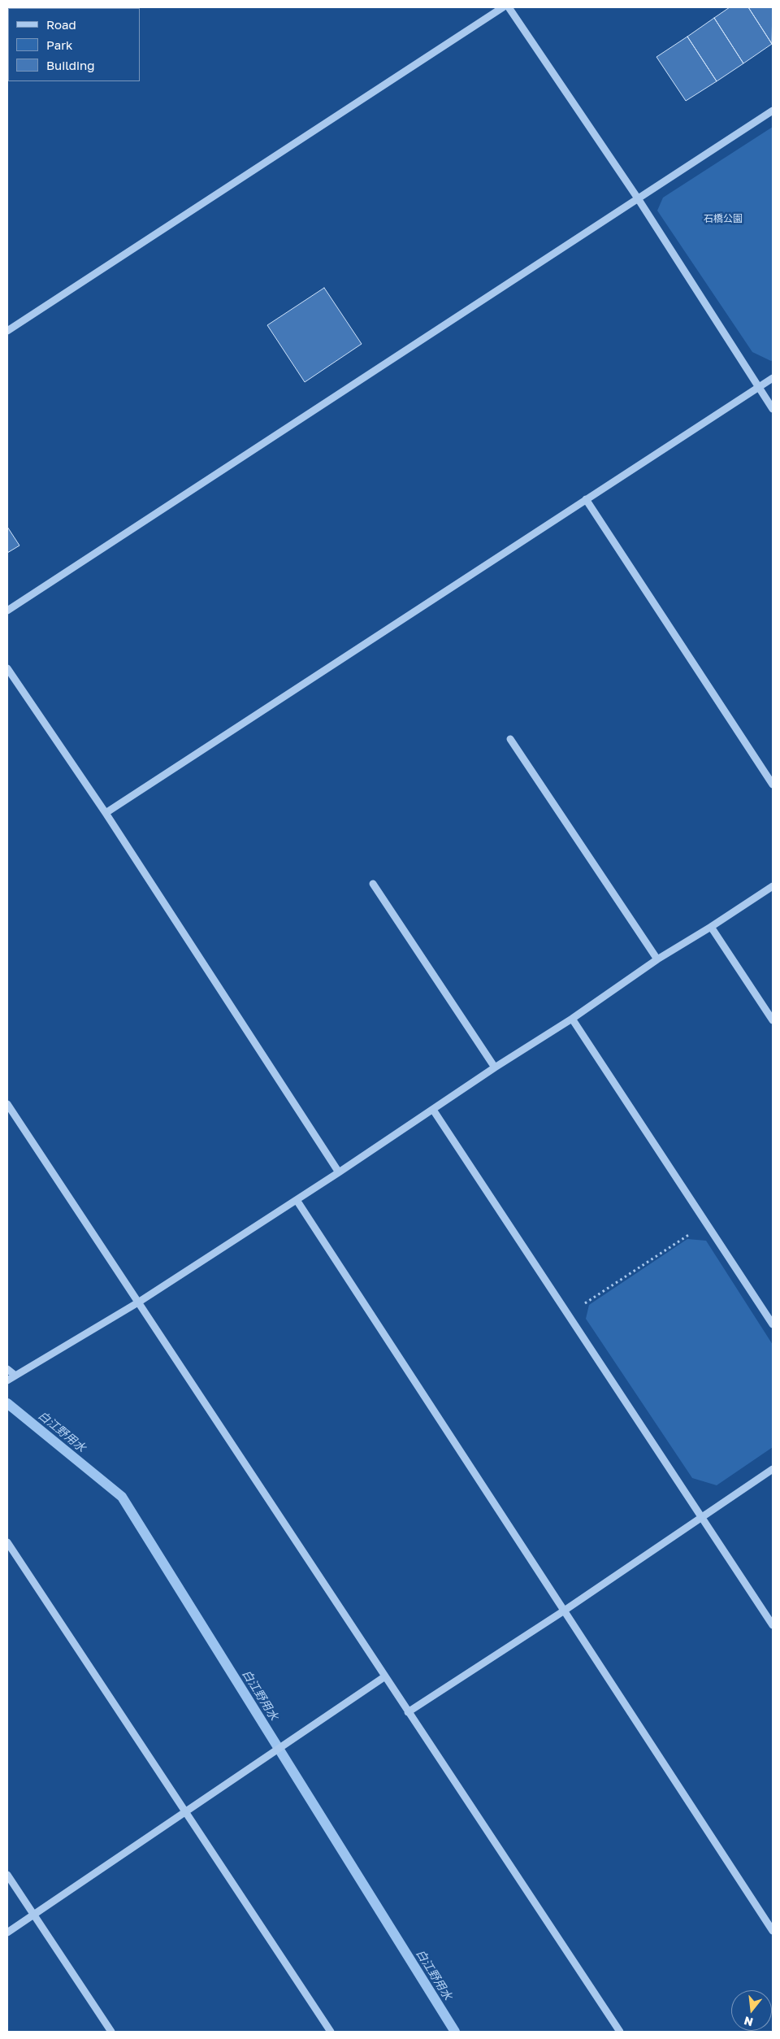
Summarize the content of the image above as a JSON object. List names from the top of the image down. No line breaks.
{"water":["白江野用水"],"parks":["石橋公園"],"legend":["Road","Park","Building"],"north":"bottom"}
